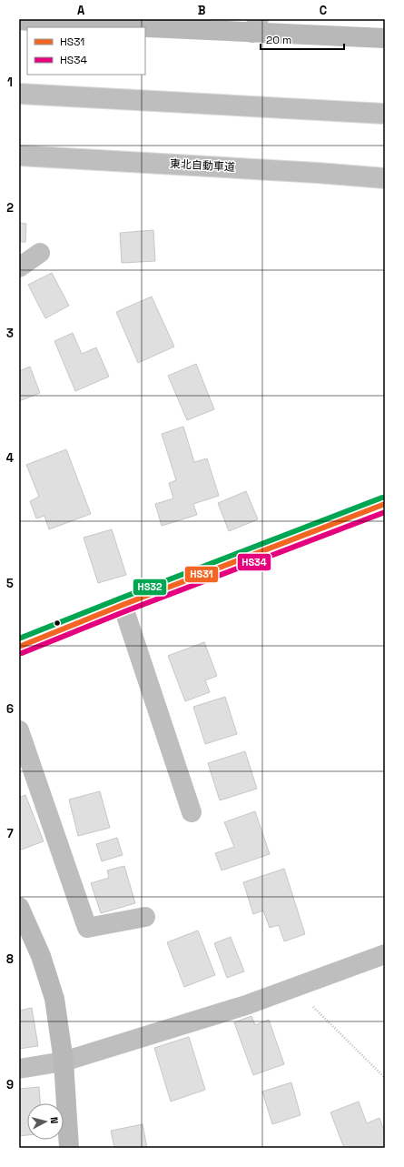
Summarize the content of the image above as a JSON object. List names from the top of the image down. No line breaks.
{"streets":{"main road":["東北自動車道"]},"lines":["transit line HS32","transit line HS31","transit line HS34"],"legend":["HS31","HS34"],"scale_bar":"20 m","north":"right","grid":{"columns":["A","B","C"],"rows":["1","2","3","4","5","6","7","8","9"]}}
